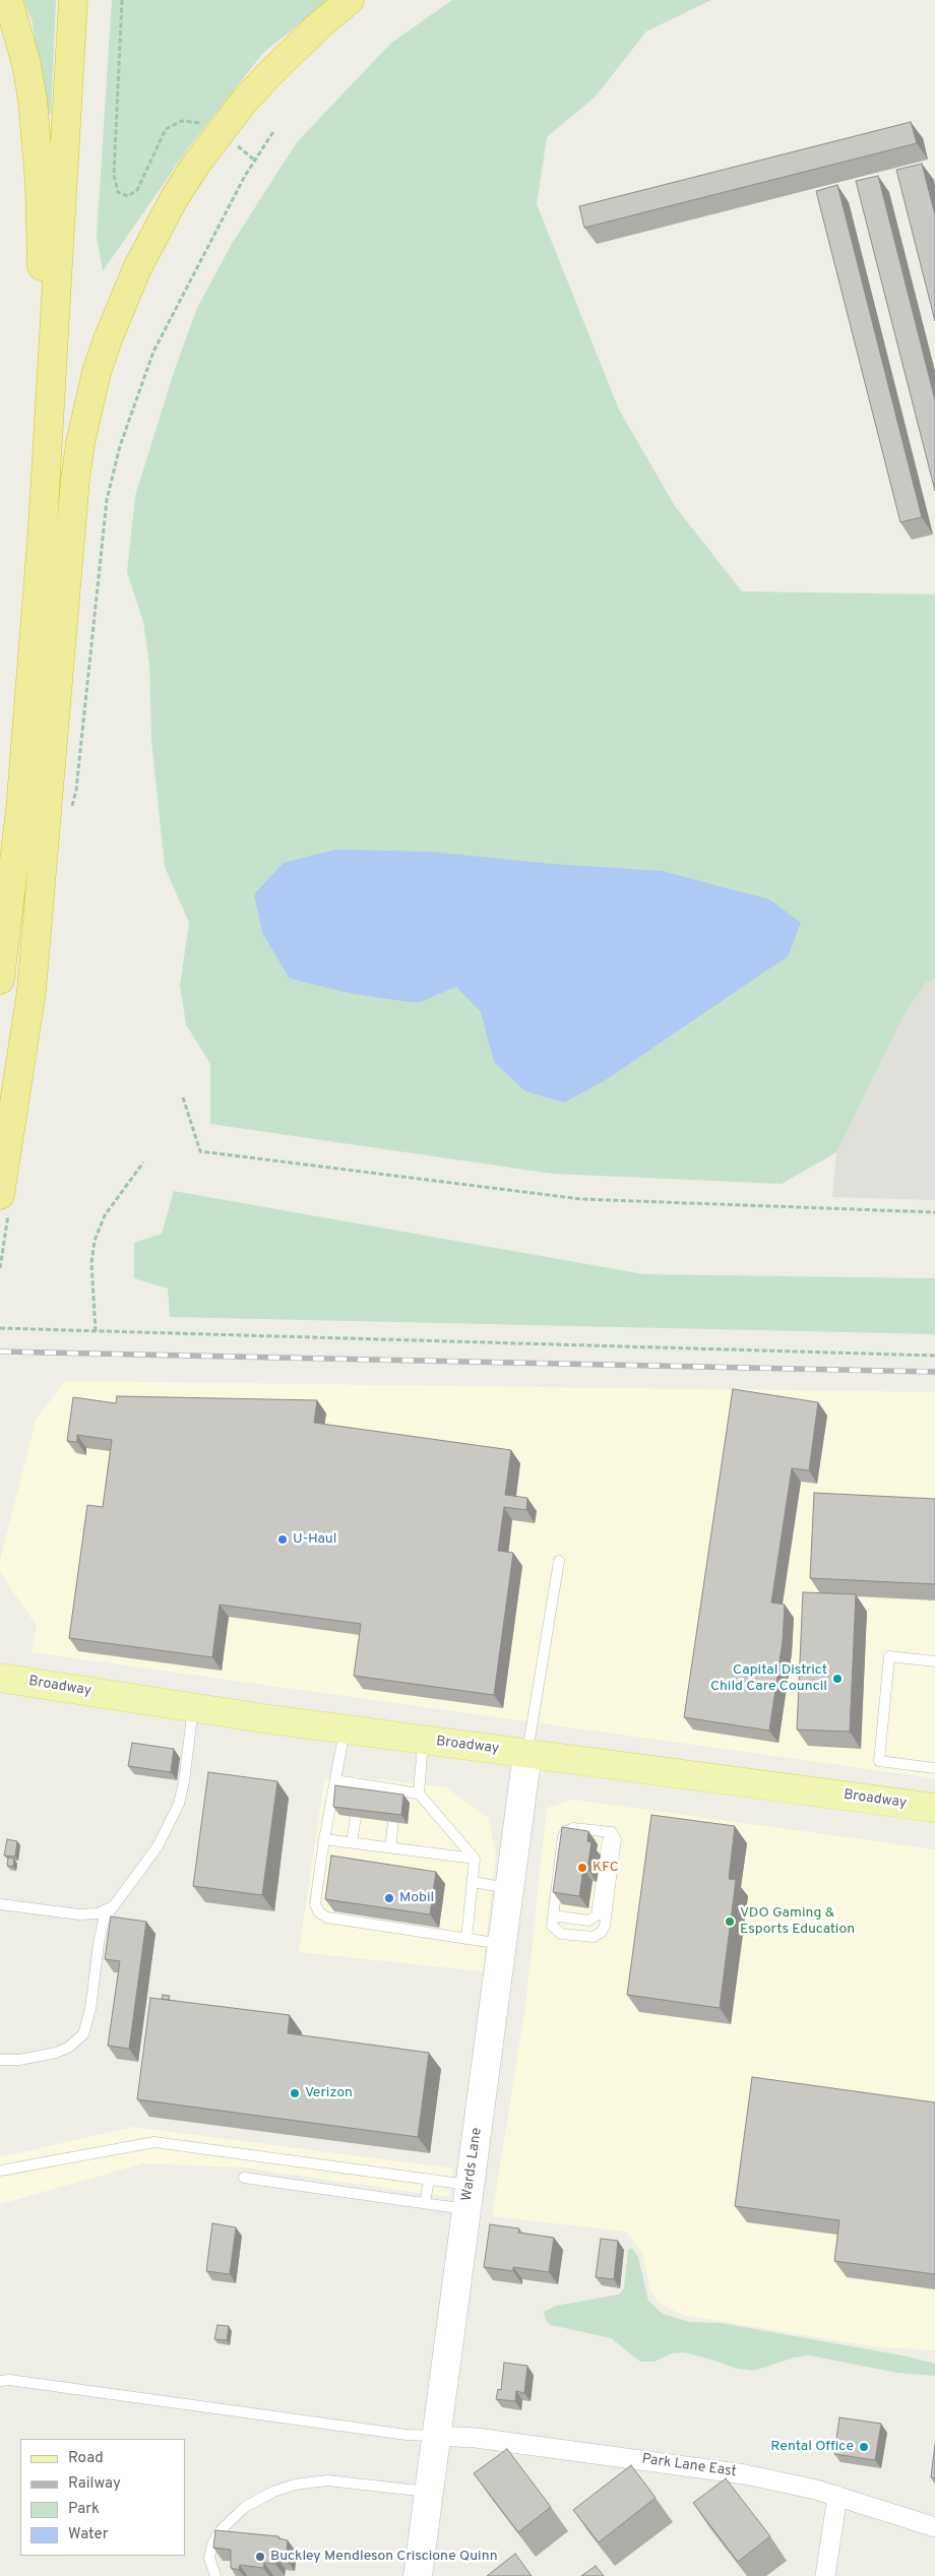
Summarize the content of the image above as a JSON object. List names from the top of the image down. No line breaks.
{"streets":{"main road":["Broadway"],"street":["Wards Lane","Park Lane East"]},"crossings":[["Broadway","Wards Lane"],["Wards Lane","Park Lane East"]],"places":["U-Haul","Capital District Child Care Council","KFC","Mobil","VDO Gaming & Esports Education","Verizon","Rental Office","Buckley Mendleson Criscione Quinn"],"legend":["Road","Railway","Park","Water"]}
